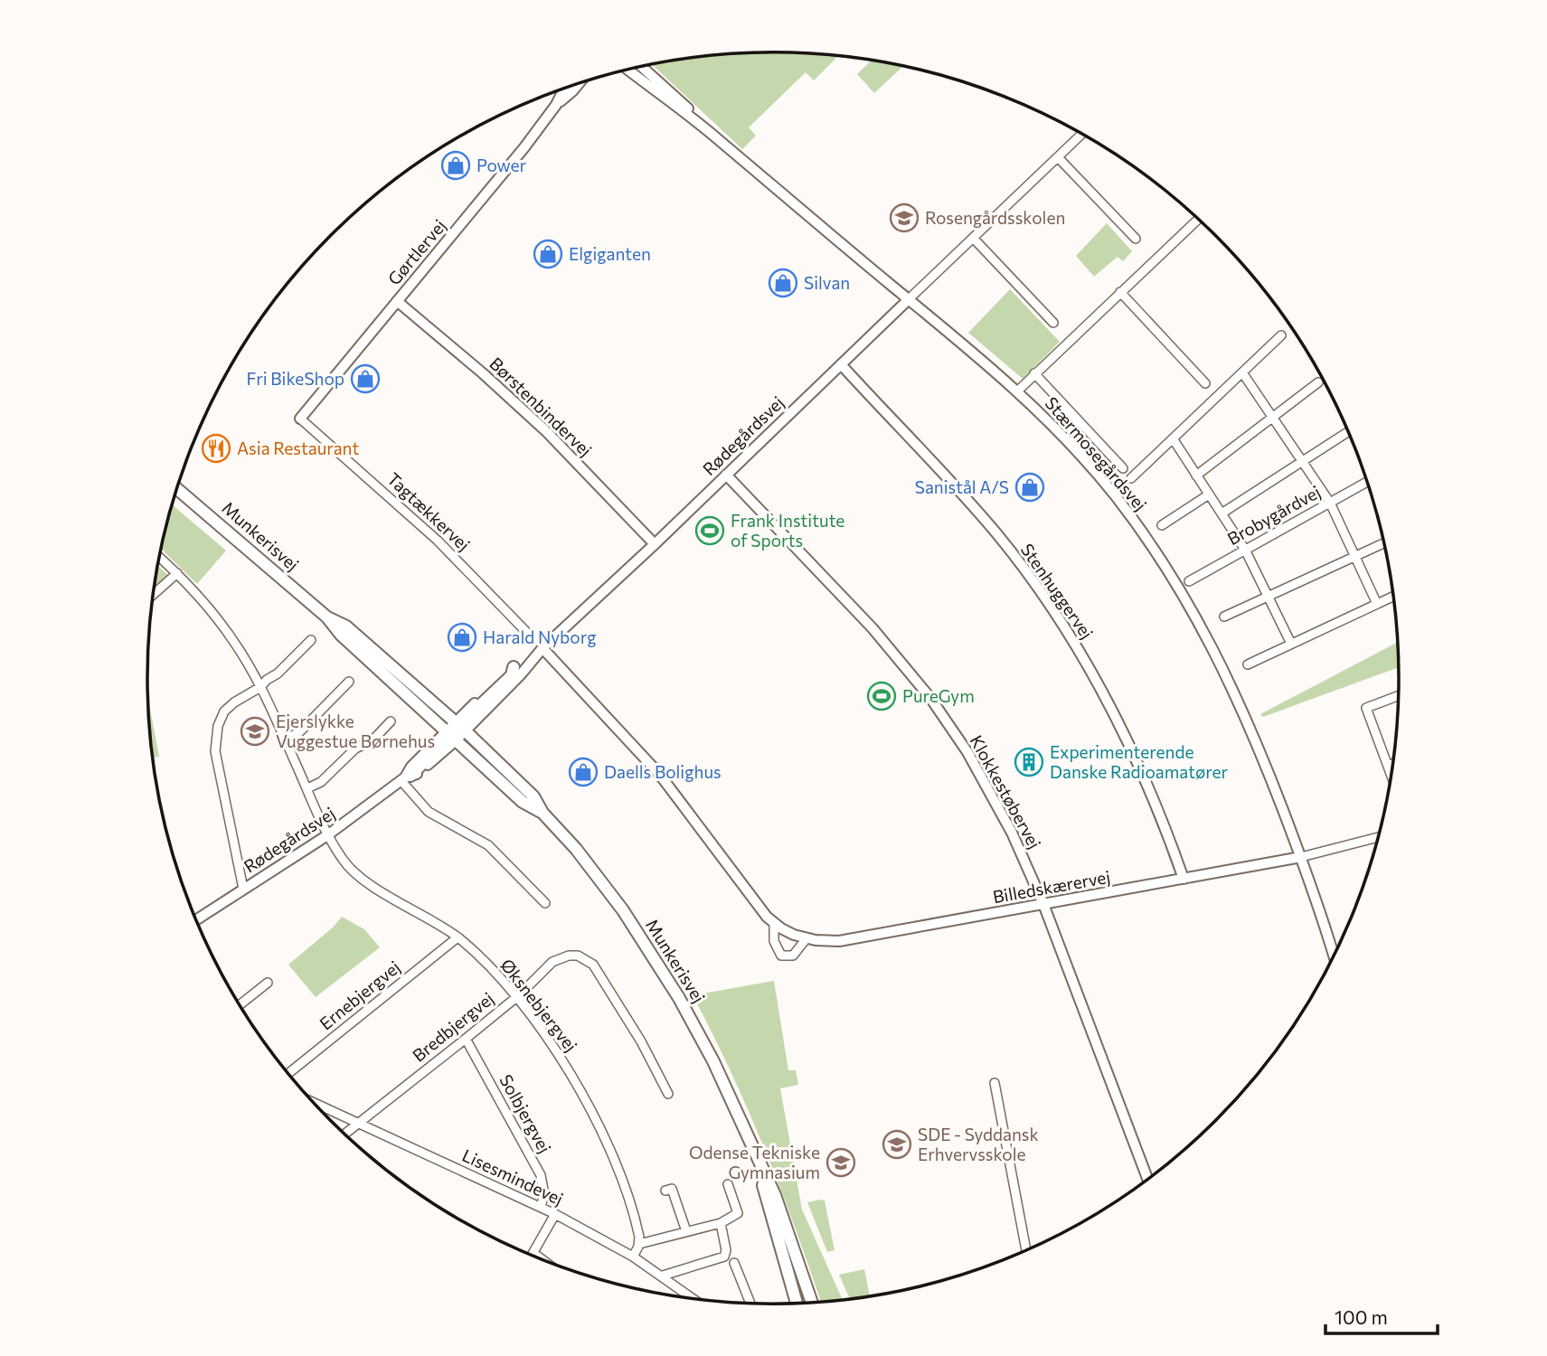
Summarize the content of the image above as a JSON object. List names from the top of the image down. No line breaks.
{"streets":{"main road":["Munkerisvej"],"street":["Gørtlervej","Børstenbindervej","Rødegårdsvej","Stærmosegårdsvej","Tagtækkervej","Brobygårdvej","Stenhuggervej","Klokkestøbervej","Billedskærervej","Ernebjergvej","Øksnebjergvej","Bredbjergvej","Solbjergvej","Lisesmindevej"]},"crossings":[["Gørtlervej","Børstenbindervej"],["Gørtlervej","Tagtækkervej"],["Børstenbindervej","Rødegårdsvej"],["Rødegårdsvej","Stærmosegårdsvej"],["Rødegårdsvej","Munkerisvej"],["Rødegårdsvej","Stenhuggervej"],["Rødegårdsvej","Klokkestøbervej"],["Rødegårdsvej","Billedskærervej"],["Rødegårdsvej","Øksnebjergvej"],["Stærmosegårdsvej","Billedskærervej"],["Stenhuggervej","Billedskærervej"],["Klokkestøbervej","Billedskærervej"],["Ernebjergvej","Øksnebjergvej"],["Øksnebjergvej","Bredbjergvej"],["Bredbjergvej","Solbjergvej"],["Bredbjergvej","Lisesmindevej"],["Solbjergvej","Lisesmindevej"]],"places":{"shop":["Power","Elgiganten","Silvan","Fri BikeShop","Sanistål A/S","Harald Nyborg","Daells Bolighus"],"school or university":["Rosengårdsskolen","Ejerslykke Vuggestue Børnehus","SDE - Syddansk Erhvervsskole","Odense Tekniske Gymnasium"],"restaurant":["Asia Restaurant"],"sports":["Frank Institute of Sports","PureGym"],"building":["Experimenterende Danske Radioamatører"]},"scale_bar":"100 m"}
